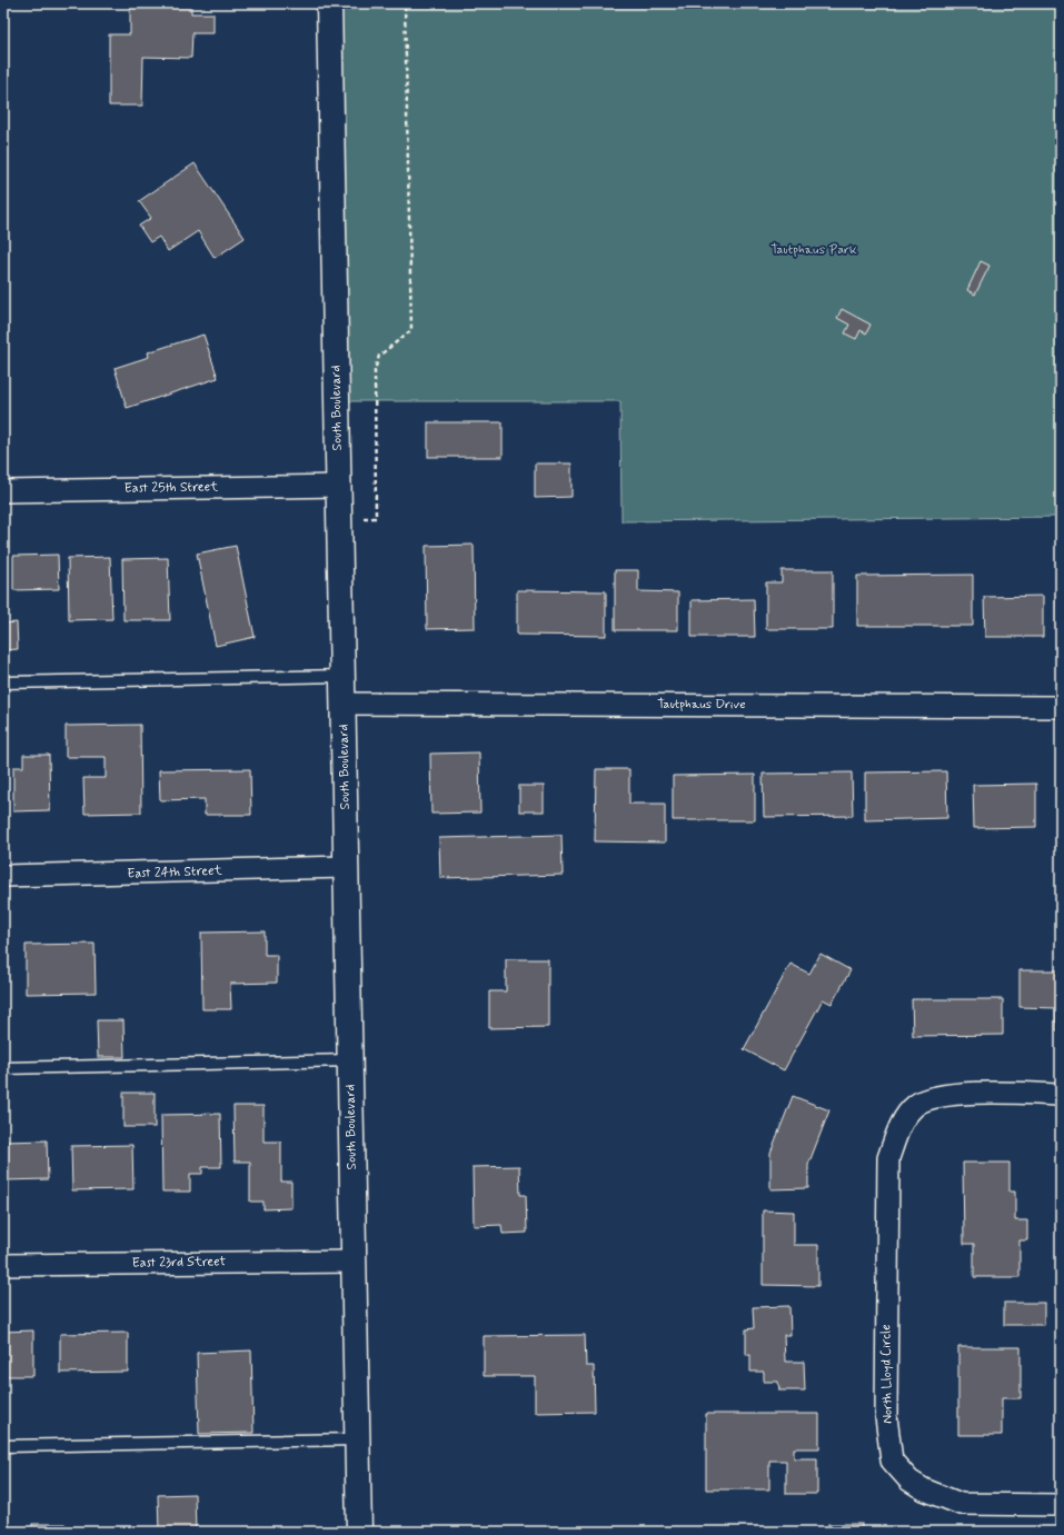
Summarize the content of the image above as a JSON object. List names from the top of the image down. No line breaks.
{"streets":{"street":["South Boulevard","East 25th Street","Tautphaus Drive","East 24th Street","East 23rd Street","North Lloyd Circle"]},"crossings":[["South Boulevard","East 25th Street"],["South Boulevard","Tautphaus Drive"],["South Boulevard","East 24th Street"],["South Boulevard","East 23rd Street"]],"parks":["Tautphaus Park"]}
